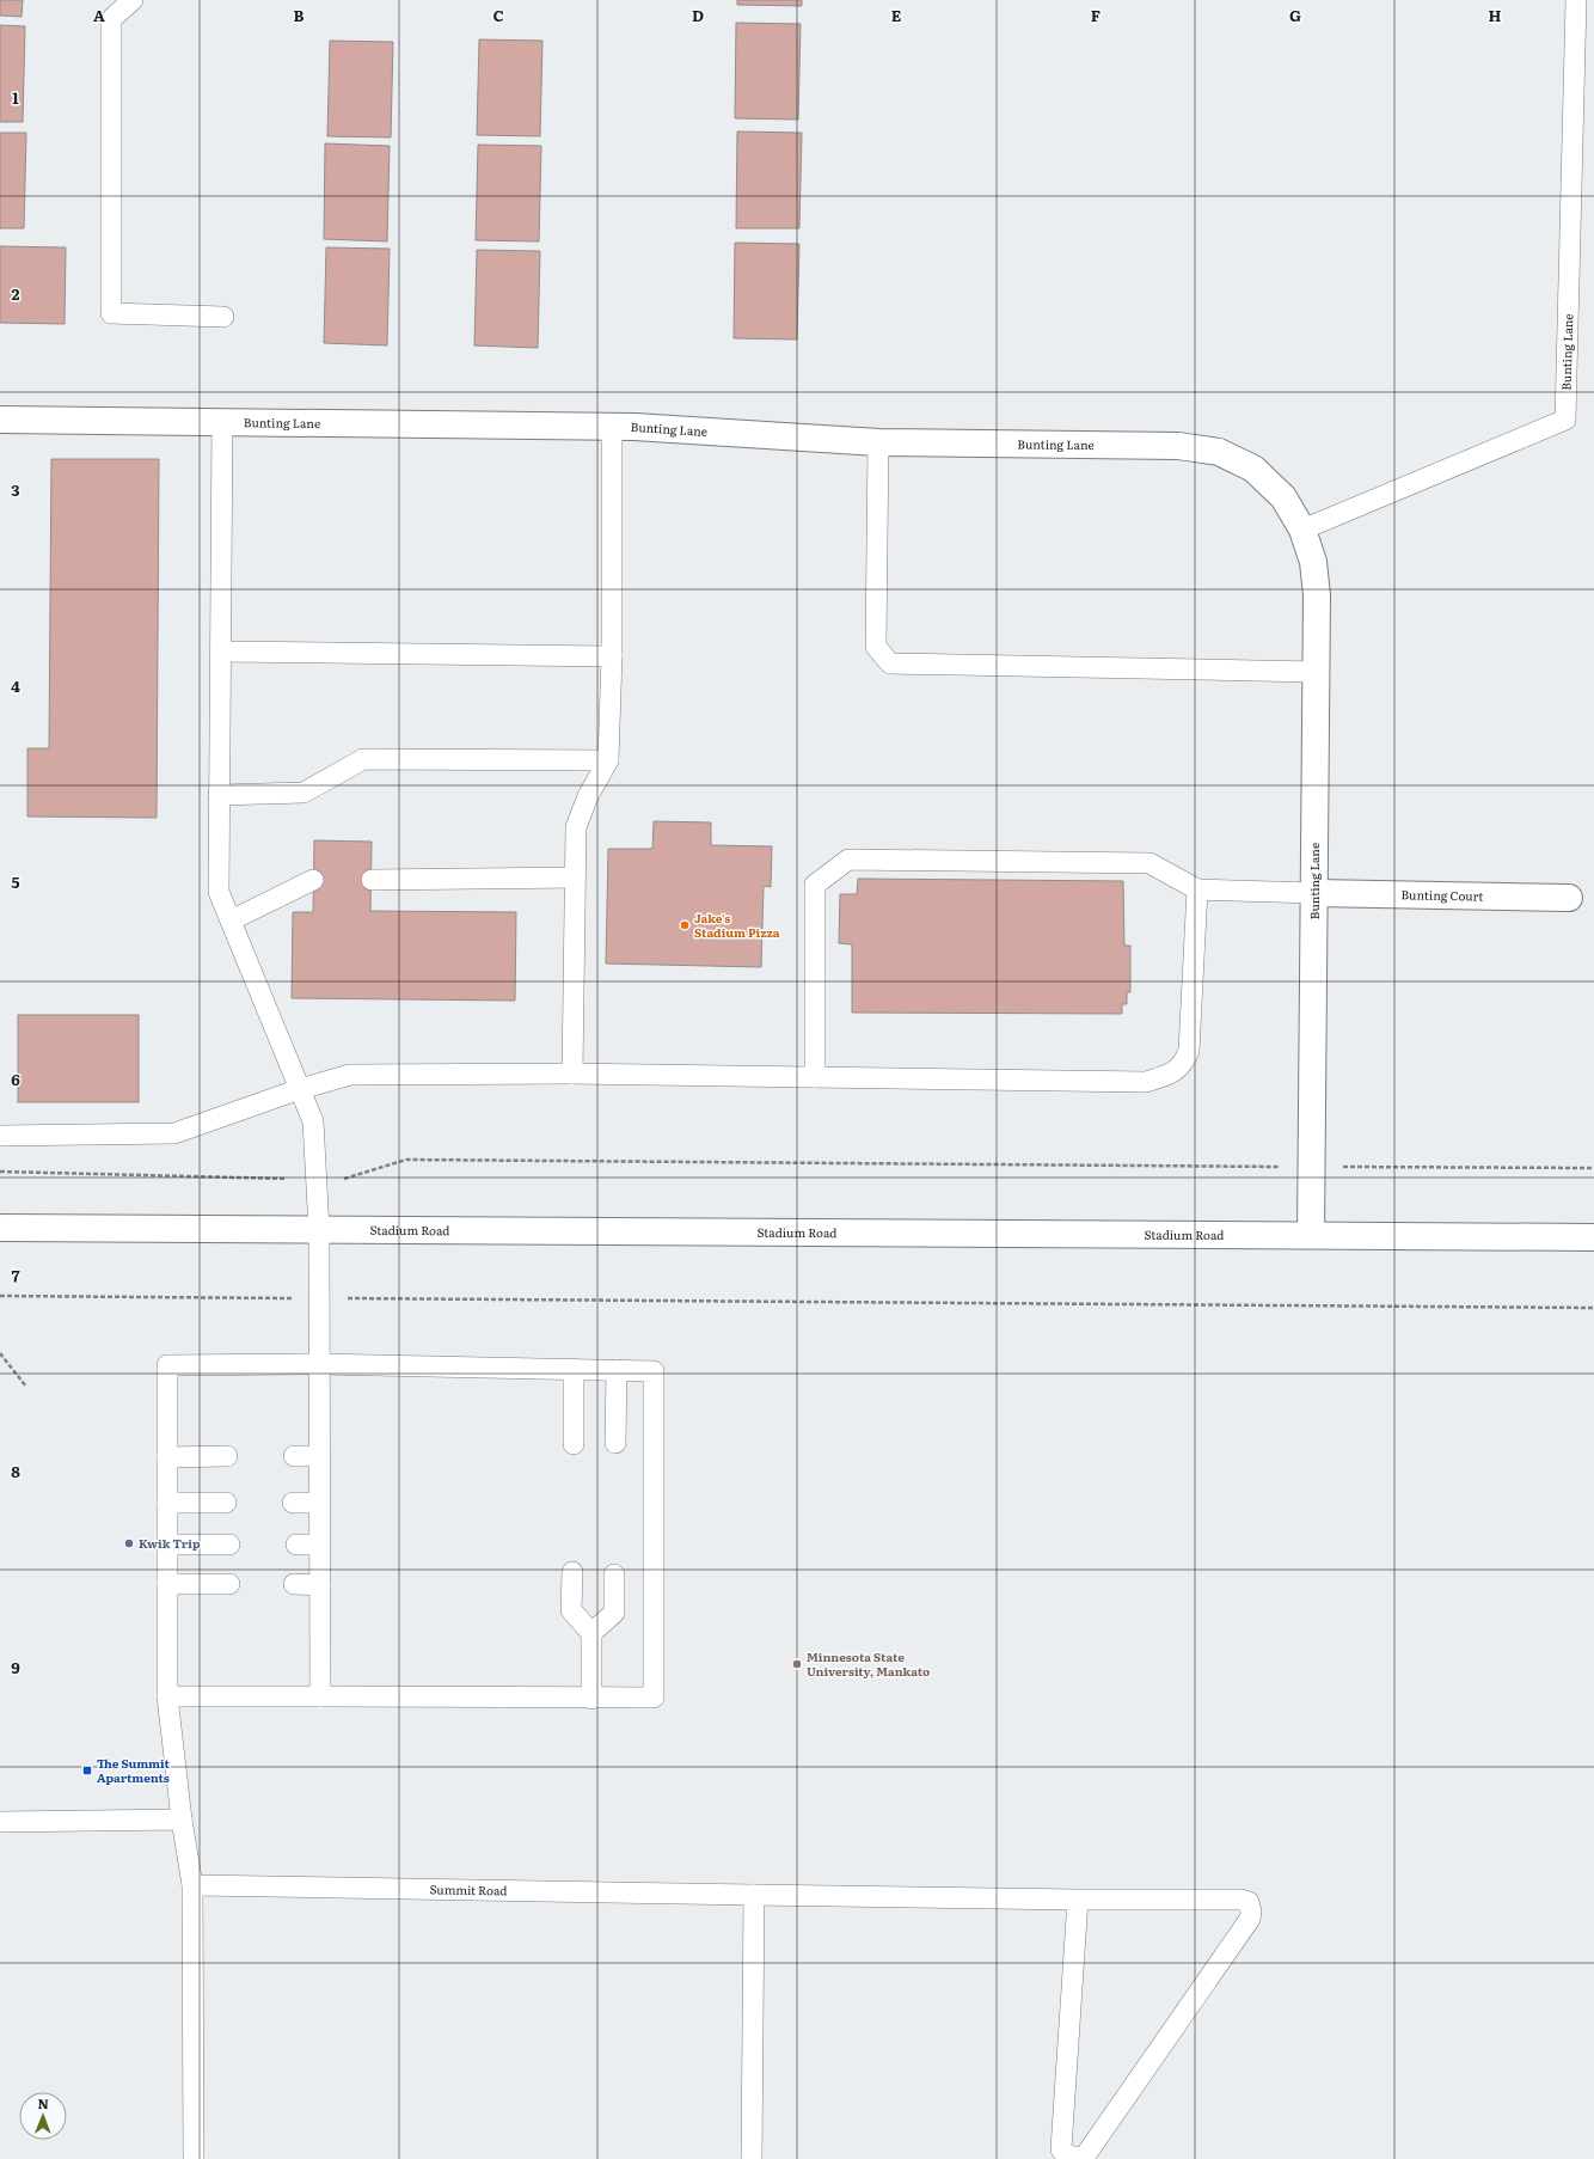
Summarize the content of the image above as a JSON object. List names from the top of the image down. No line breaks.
{"streets":{"street":["Bunting Lane","Bunting Court","Stadium Road"],"lane":["Summit Road"]},"crossings":[["Bunting Lane","Bunting Court"],["Bunting Lane","Stadium Road"]],"places":{"other":["Jake's Stadium Pizza","Kwik Trip","Minnesota State University, Mankato"],"transit":["The Summit Apartments"]},"north":"top","grid":{"columns":["A","B","C","D","E","F","G","H"],"rows":["1","2","3","4","5","6","7","8","9"]}}
